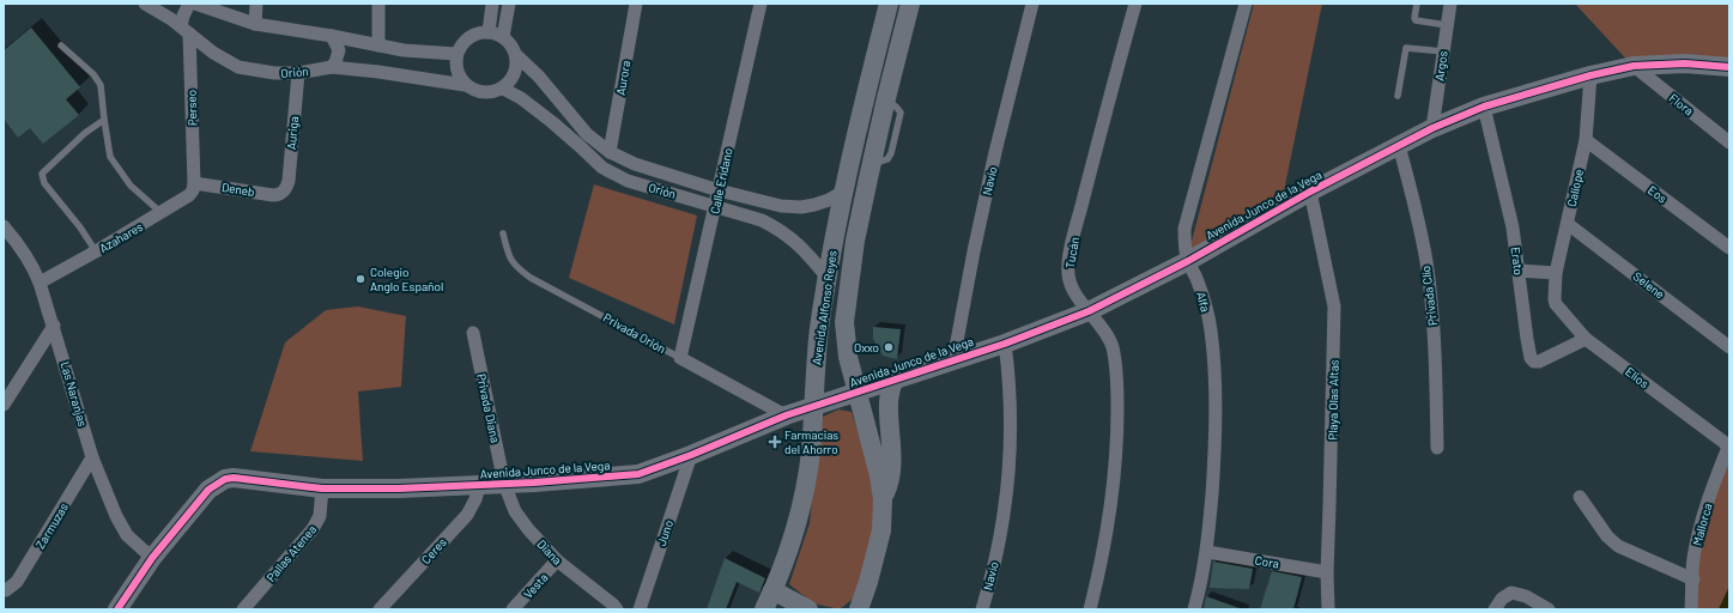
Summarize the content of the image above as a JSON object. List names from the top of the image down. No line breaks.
{"streets":{"street":["Argos","Orión","Aurora","Flora","Perseo","Auriga","Calle Erídano","Navío","Calíope","Deneb","Eos","Avenida Junco de la Vega","Azahares","Tucán","Erato","Selene","Privada Clío","Alfa","Avenida Alfonso Reyes","Privada Orión","Elios","Las Naranjas","Playa Olas Altas","Privada Diana","Mallorca","Zarmuzas","Juno","Ceres","Diana","Pallas Atenea","Cora","Vesta"]},"crossings":[["Argos","Avenida Junco de la Vega"],["Orión","Aurora"],["Orión","Perseo"],["Orión","Auriga"],["Orión","Calle Erídano"],["Orión","Avenida Alfonso Reyes"],["Flora","Avenida Junco de la Vega"],["Perseo","Deneb"],["Perseo","Azahares"],["Auriga","Deneb"],["Calle Erídano","Privada Orión"],["Navío","Avenida Junco de la Vega"],["Calíope","Eos"],["Calíope","Avenida Junco de la Vega"],["Calíope","Selene"],["Calíope","Elios"],["Deneb","Azahares"],["Avenida Junco de la Vega","Tucán"],["Avenida Junco de la Vega","Erato"],["Avenida Junco de la Vega","Privada Clío"],["Avenida Junco de la Vega","Alfa"],["Avenida Junco de la Vega","Avenida Alfonso Reyes"],["Avenida Junco de la Vega","Privada Orión"],["Avenida Junco de la Vega","Las Naranjas"],["Avenida Junco de la Vega","Playa Olas Altas"],["Avenida Junco de la Vega","Privada Diana"],["Avenida Junco de la Vega","Juno"],["Avenida Junco de la Vega","Ceres"],["Avenida Junco de la Vega","Diana"],["Avenida Junco de la Vega","Pallas Atenea"],["Azahares","Las Naranjas"],["Erato","Elios"],["Alfa","Cora"],["Elios","Mallorca"],["Las Naranjas","Zarmuzas"],["Playa Olas Altas","Cora"],["Privada Diana","Diana"],["Diana","Vesta"]],"places":{"other":["Colegio Anglo Español","Oxxo"],"health":["Farmacias del Ahorro"]}}
